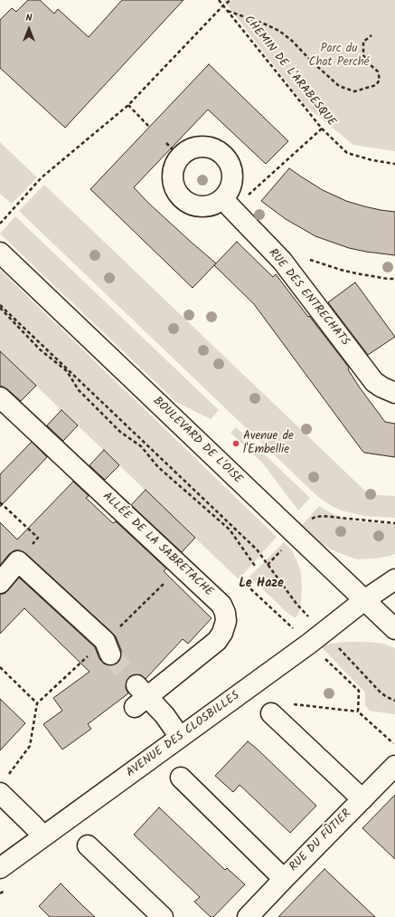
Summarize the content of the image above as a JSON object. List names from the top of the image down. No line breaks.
{"streets":{"street":["RUE DES ENTRECHATS","BOULEVARD DE L'OISE","ALLÉE DE LA SABRETACHE","AVENUE DES CLOSBILLES","RUE DU FÛTIER"],"path":["CHEMIN DE L'ARABESQUE"]},"crossings":[["BOULEVARD DE L'OISE","AVENUE DES CLOSBILLES"],["ALLÉE DE LA SABRETACHE","AVENUE DES CLOSBILLES"]],"districts":["Le Haze"],"parks":["Parc du Chat Perché"],"places":["Avenue de l'Embellie"],"north":"top"}
